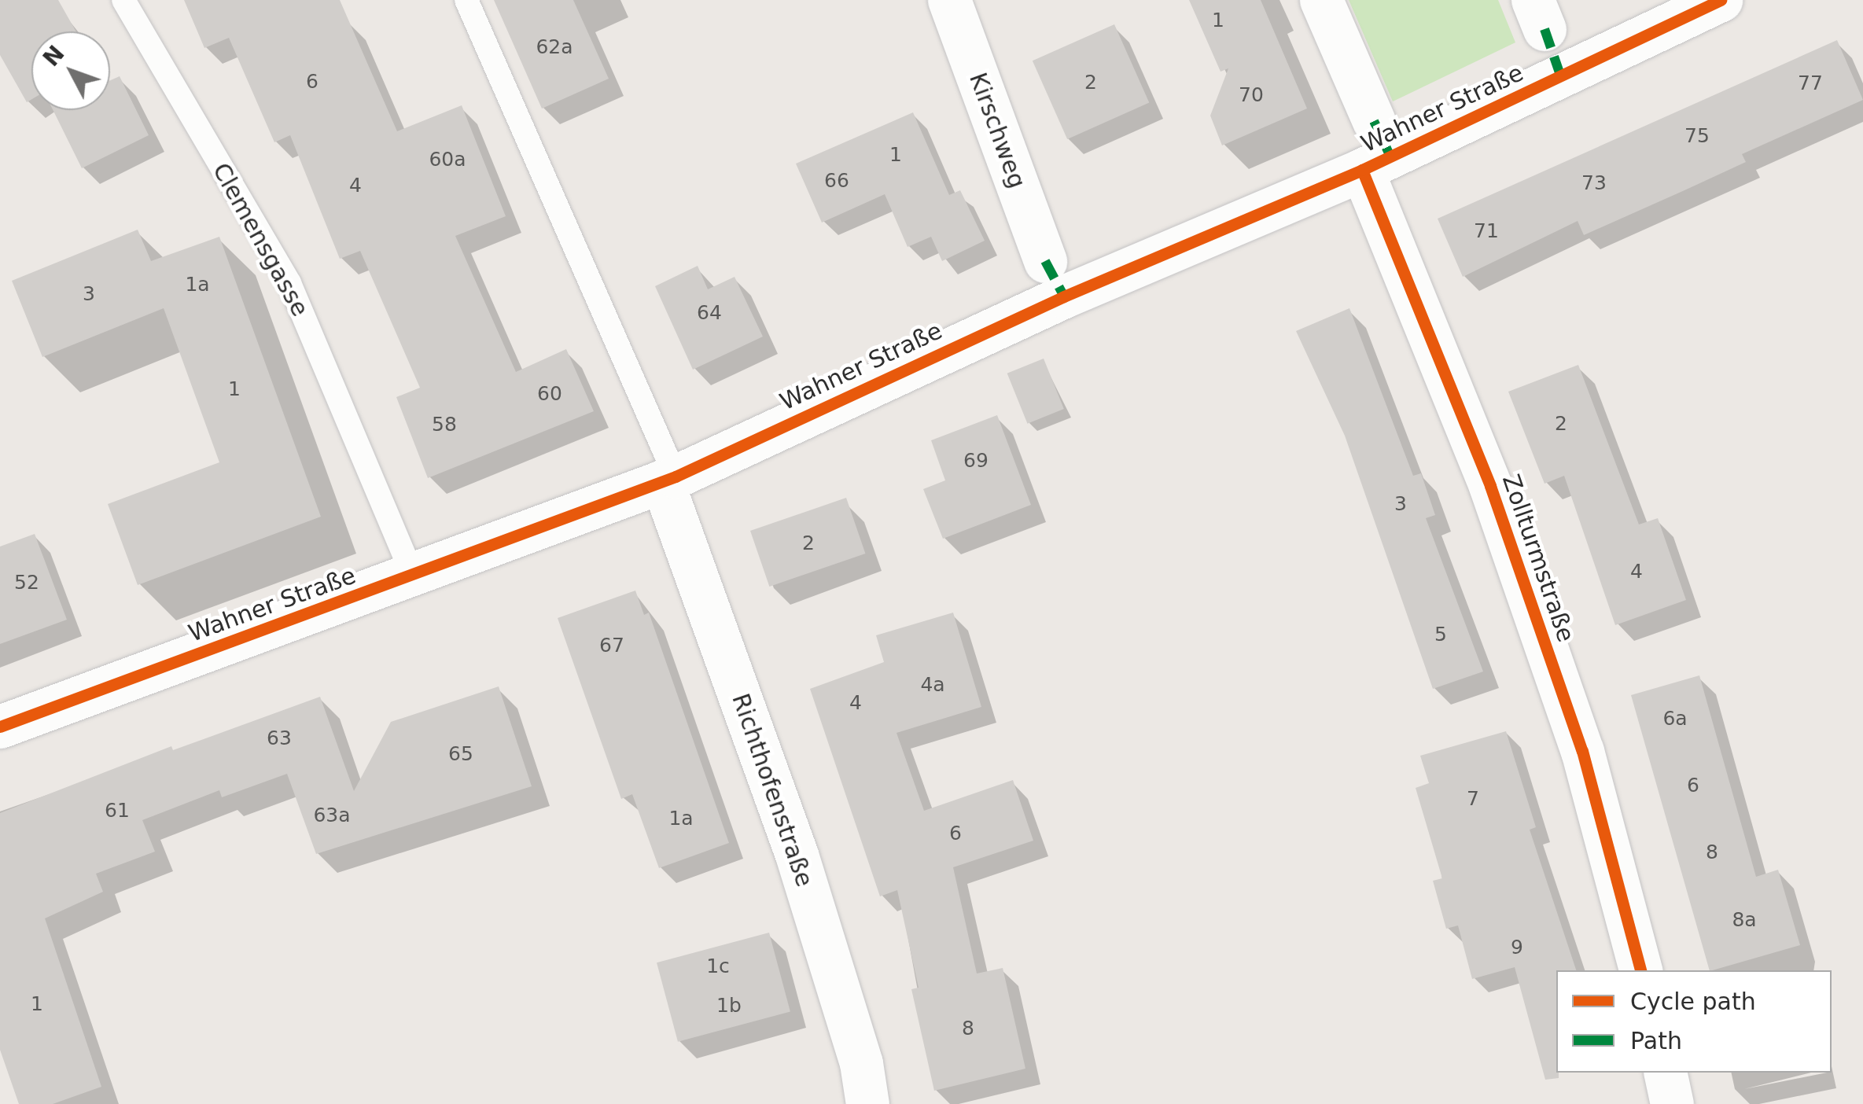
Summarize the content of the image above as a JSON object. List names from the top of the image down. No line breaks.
{"streets":{"street":["Wahner Straße","Kirschweg","Zollturmstraße","Richthofenstraße"],"lane":["Clemensgasse"]},"crossings":[["Wahner Straße","Clemensgasse"],["Wahner Straße","Zollturmstraße"],["Wahner Straße","Richthofenstraße"]],"house_numbers":["1","62a","6","2","77","70","75","1","60a","66","73","4","71","1a","3","64","1","60","2","58","69","3","2","4","52","5","67","4a","4","6a","63","65","6","7","61","63a","1a","6","8","8a","9","1c","1","1b","8"],"legend":["Cycle path","Path"],"north":"top left"}
